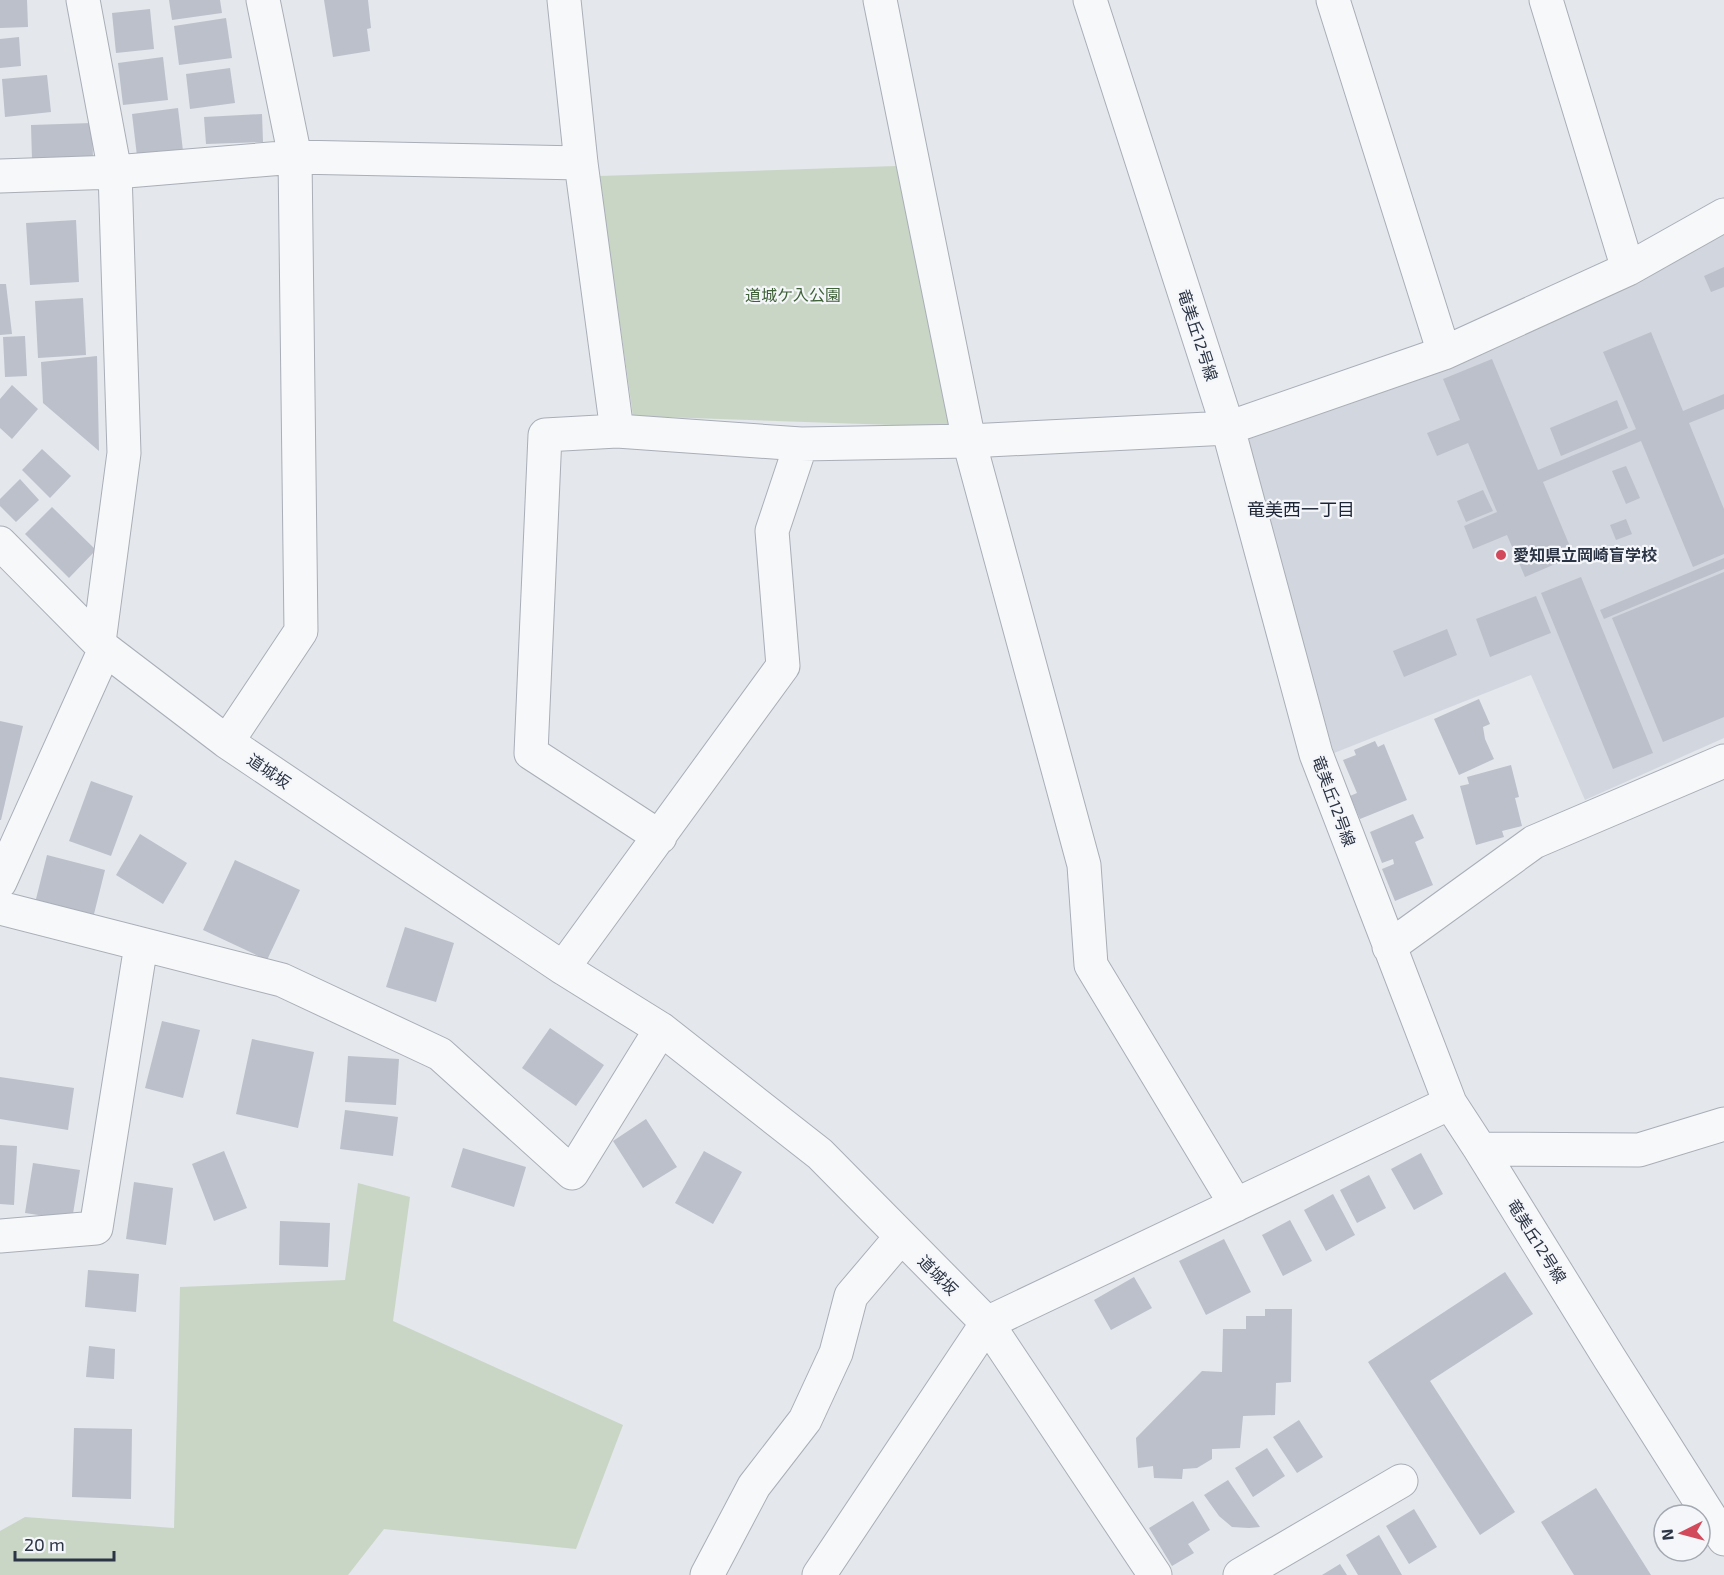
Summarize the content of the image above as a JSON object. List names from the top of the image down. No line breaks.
{"streets":{"street":["竜美丘12号線","道城坂"]},"districts":["竜美西一丁目"],"parks":["道城ケ入公園"],"places":["愛知県立岡崎盲学校"],"scale_bar":"20 m","north":"left"}
